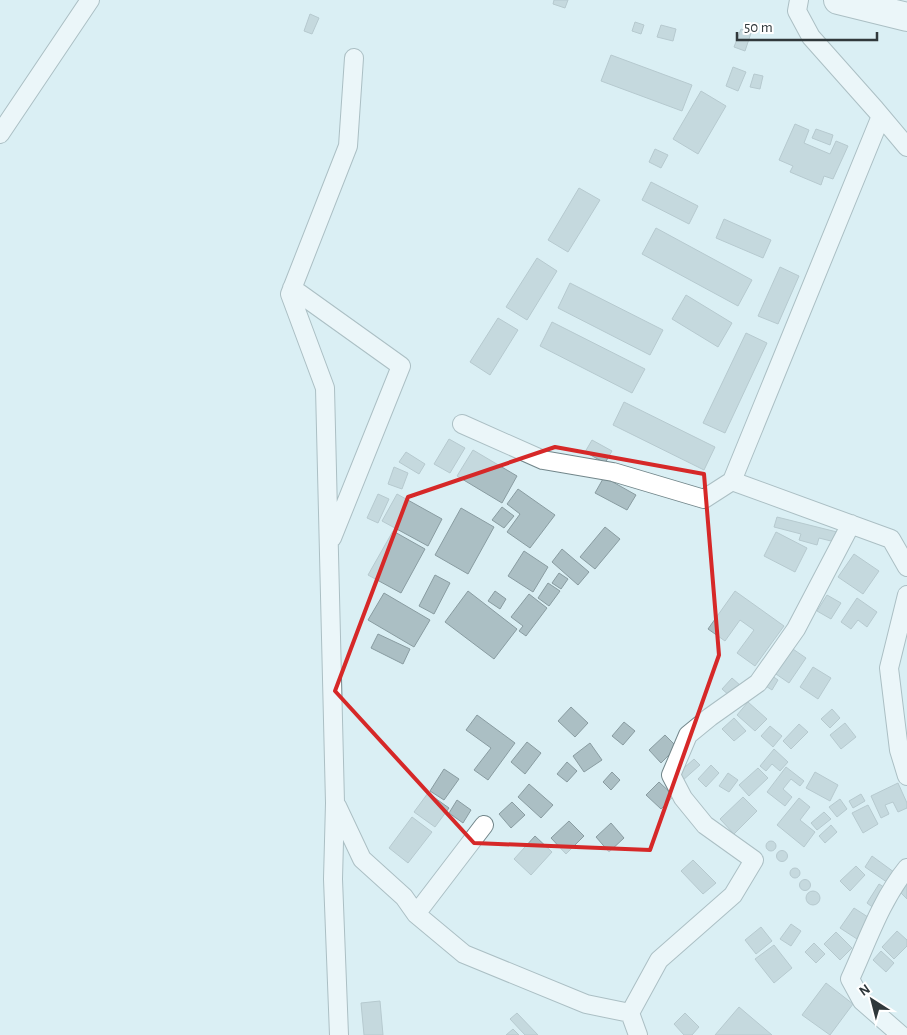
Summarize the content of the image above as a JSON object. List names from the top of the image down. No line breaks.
{"scale_bar":"50 m","north":"top left"}
